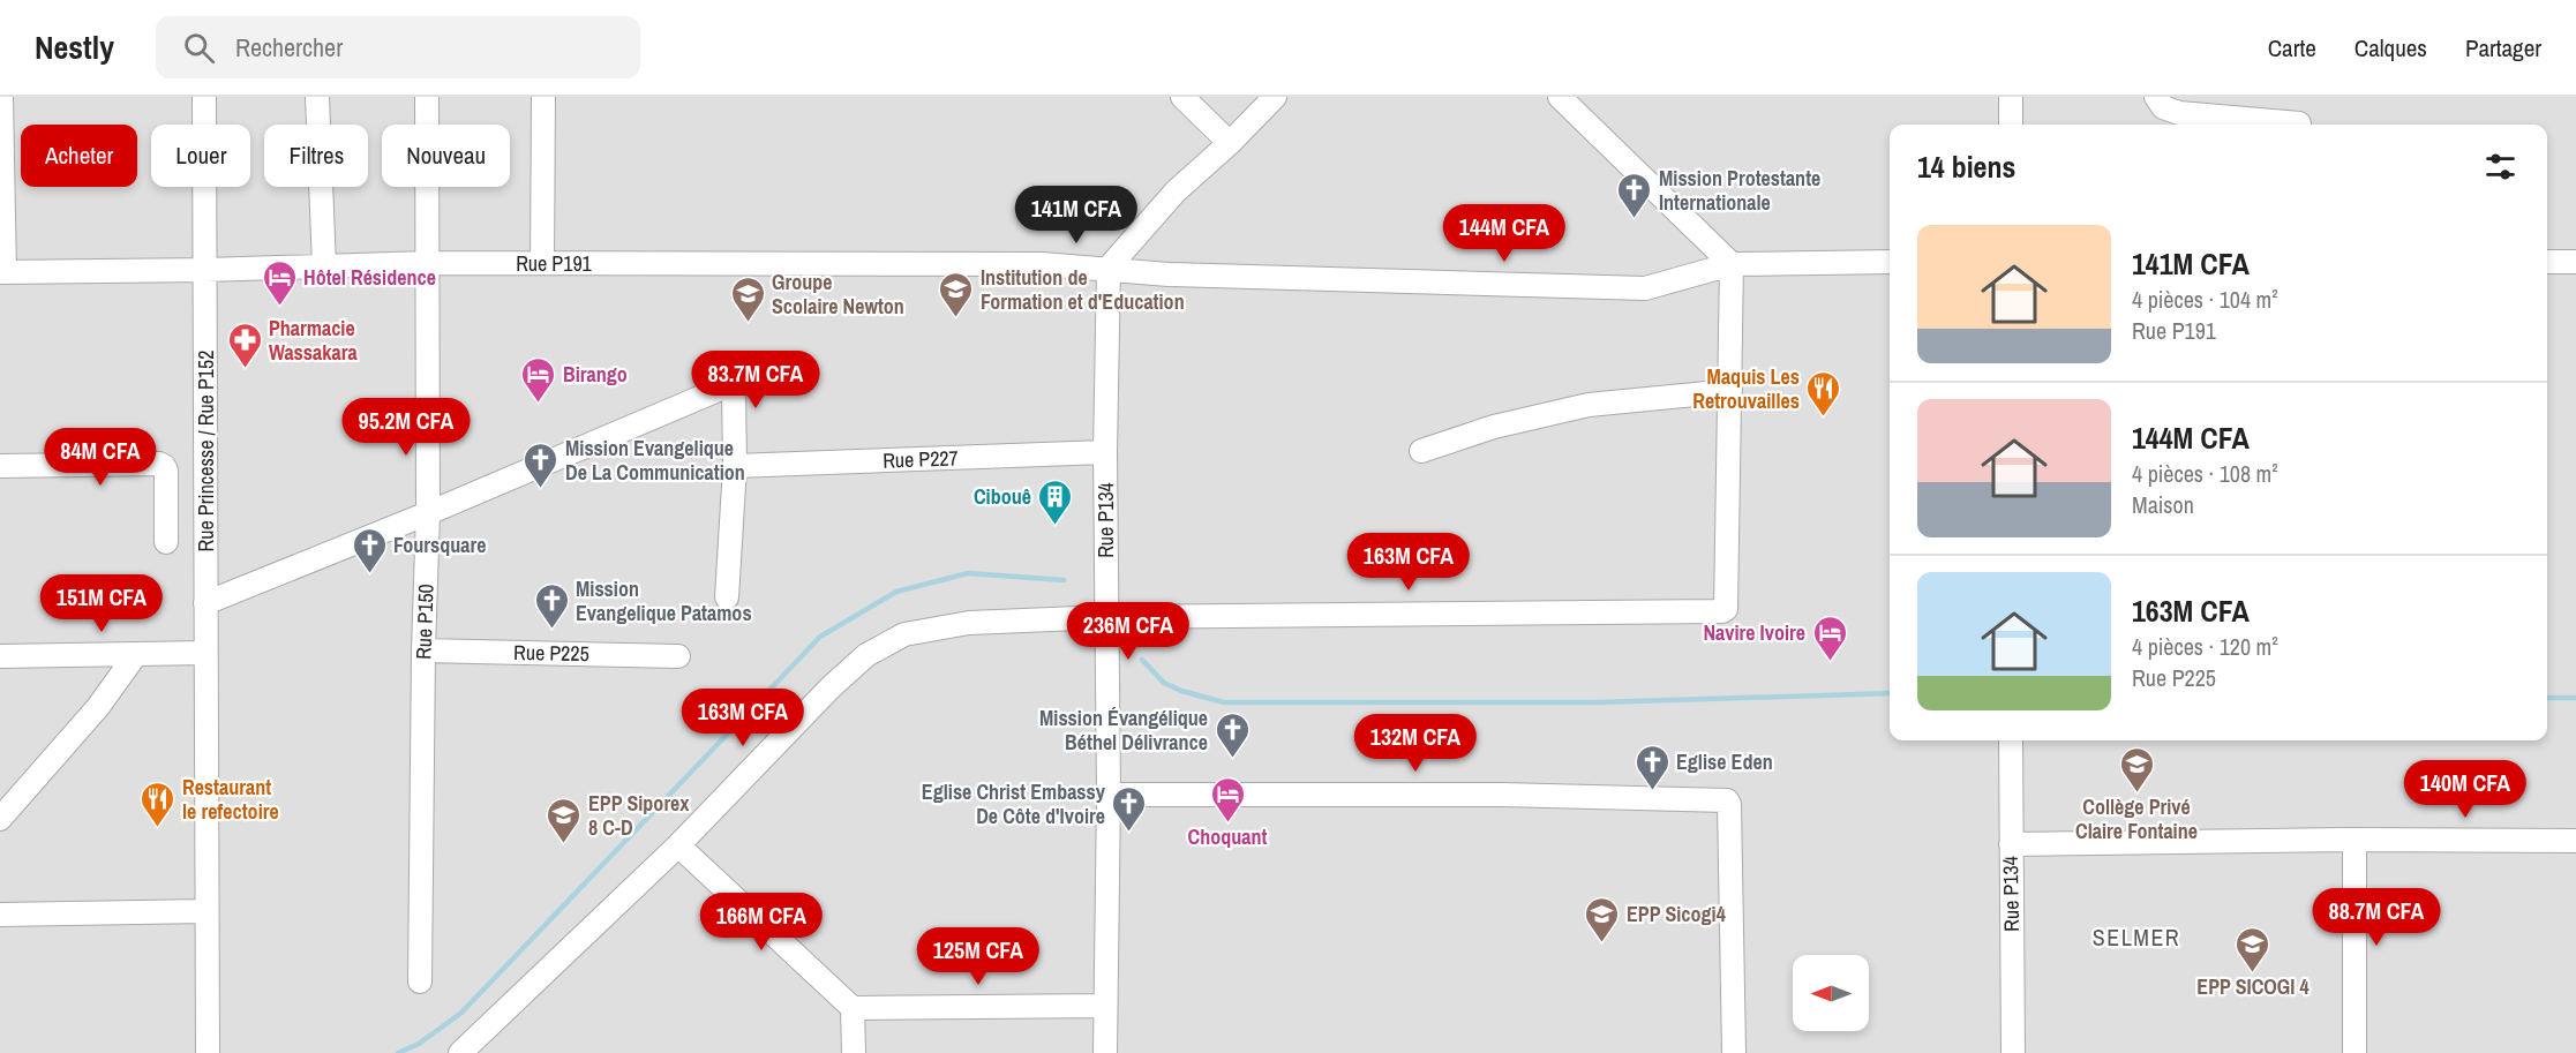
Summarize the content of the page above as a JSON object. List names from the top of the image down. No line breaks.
{"streets":{"street":["Rue P191","Rue Princesse / Rue P152","Rue P227","Rue P134","Rue P150","Rue P225"]},"crossings":[["Rue P191","Rue Princesse / Rue P152"],["Rue P191","Rue P134"],["Rue P191","Rue P150"],["Rue P227","Rue P134"],["Rue P150","Rue P225"]],"districts":["SELMER"],"places":{"church":["Mission Protestante Internationale","Mission Evangelique De La Communication","Foursquare","Mission Evangelique Patamos","Mission Évangélique Béthel Délivrance","Eglise Eden","Eglise Christ Embassy De Côte d'Ivoire"],"hotel":["Hôtel Résidence","Birango","Navire Ivoire","Choquant"],"school or university":["Institution de Formation et d'Education","Groupe Scolaire Newton","Collège Privé Claire Fontaine","EPP Siporex 8 C-D","EPP Sicogi4","EPP SICOGI 4"],"pharmacy":["Pharmacie Wassakara"],"restaurant":["Maquis Les Retrouvailles","Restaurant le refectoire"],"building":["Cibouê"]},"north":"left","page":{"header":"Nestly","search":"Rechercher","nav":["Carte","Calques","Partager"],"chip":["Acheter","Louer","Filtres","Nouveau"],"heading":"14 biens","price":["141M CFA","144M CFA","83.7M CFA","95.2M CFA","84M CFA","163M CFA","151M CFA","236M CFA","163M CFA","132M CFA","140M CFA","88.7M CFA","166M CFA","125M CFA"],"list":[{"name":"141M CFA","note":"4 pièces · 104 m² · Rue P191"},{"name":"144M CFA","note":"4 pièces · 108 m² · Maison"},{"name":"163M CFA","note":"4 pièces · 120 m² · Rue P225"}]}}
